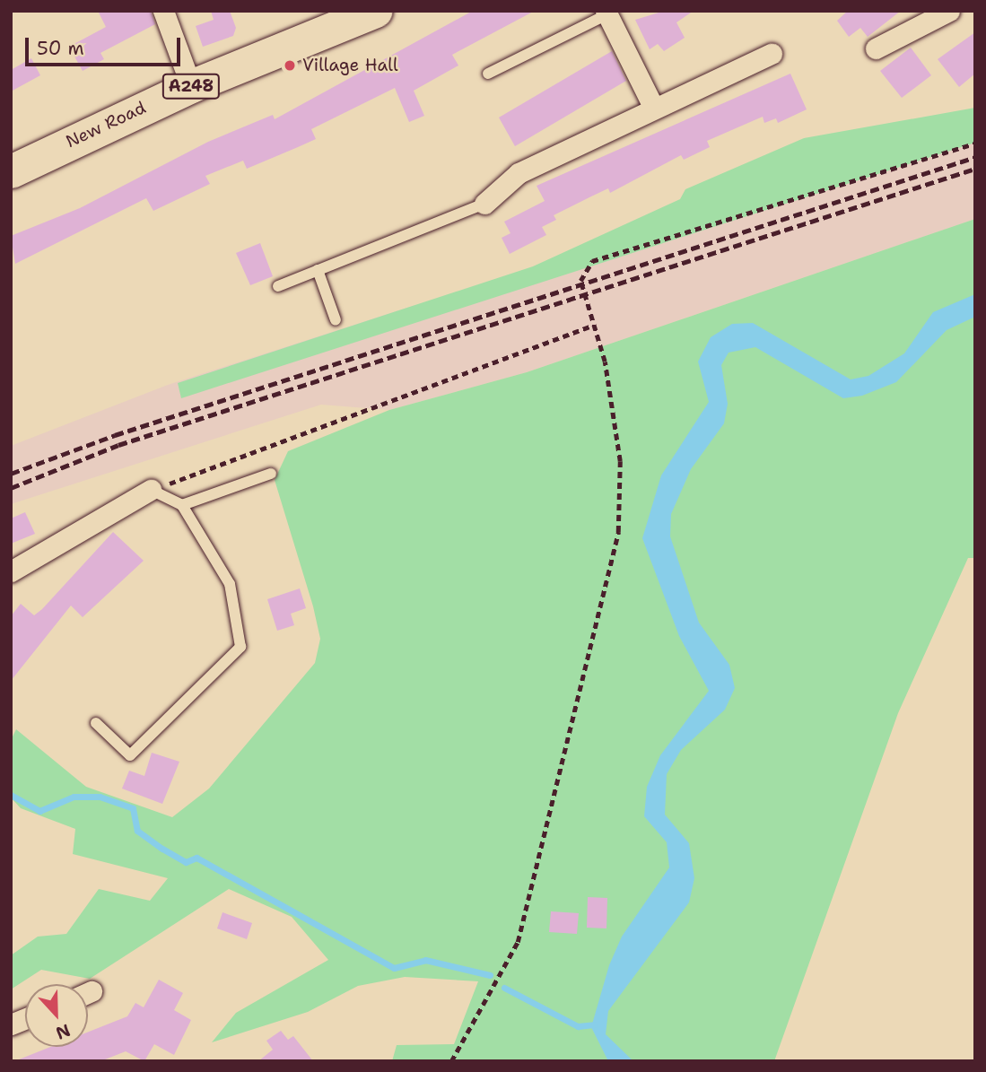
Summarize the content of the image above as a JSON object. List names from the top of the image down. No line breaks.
{"streets":{"main road":["A248","New Road"]},"places":["Village Hall"],"scale_bar":"50 m","north":"bottom"}
